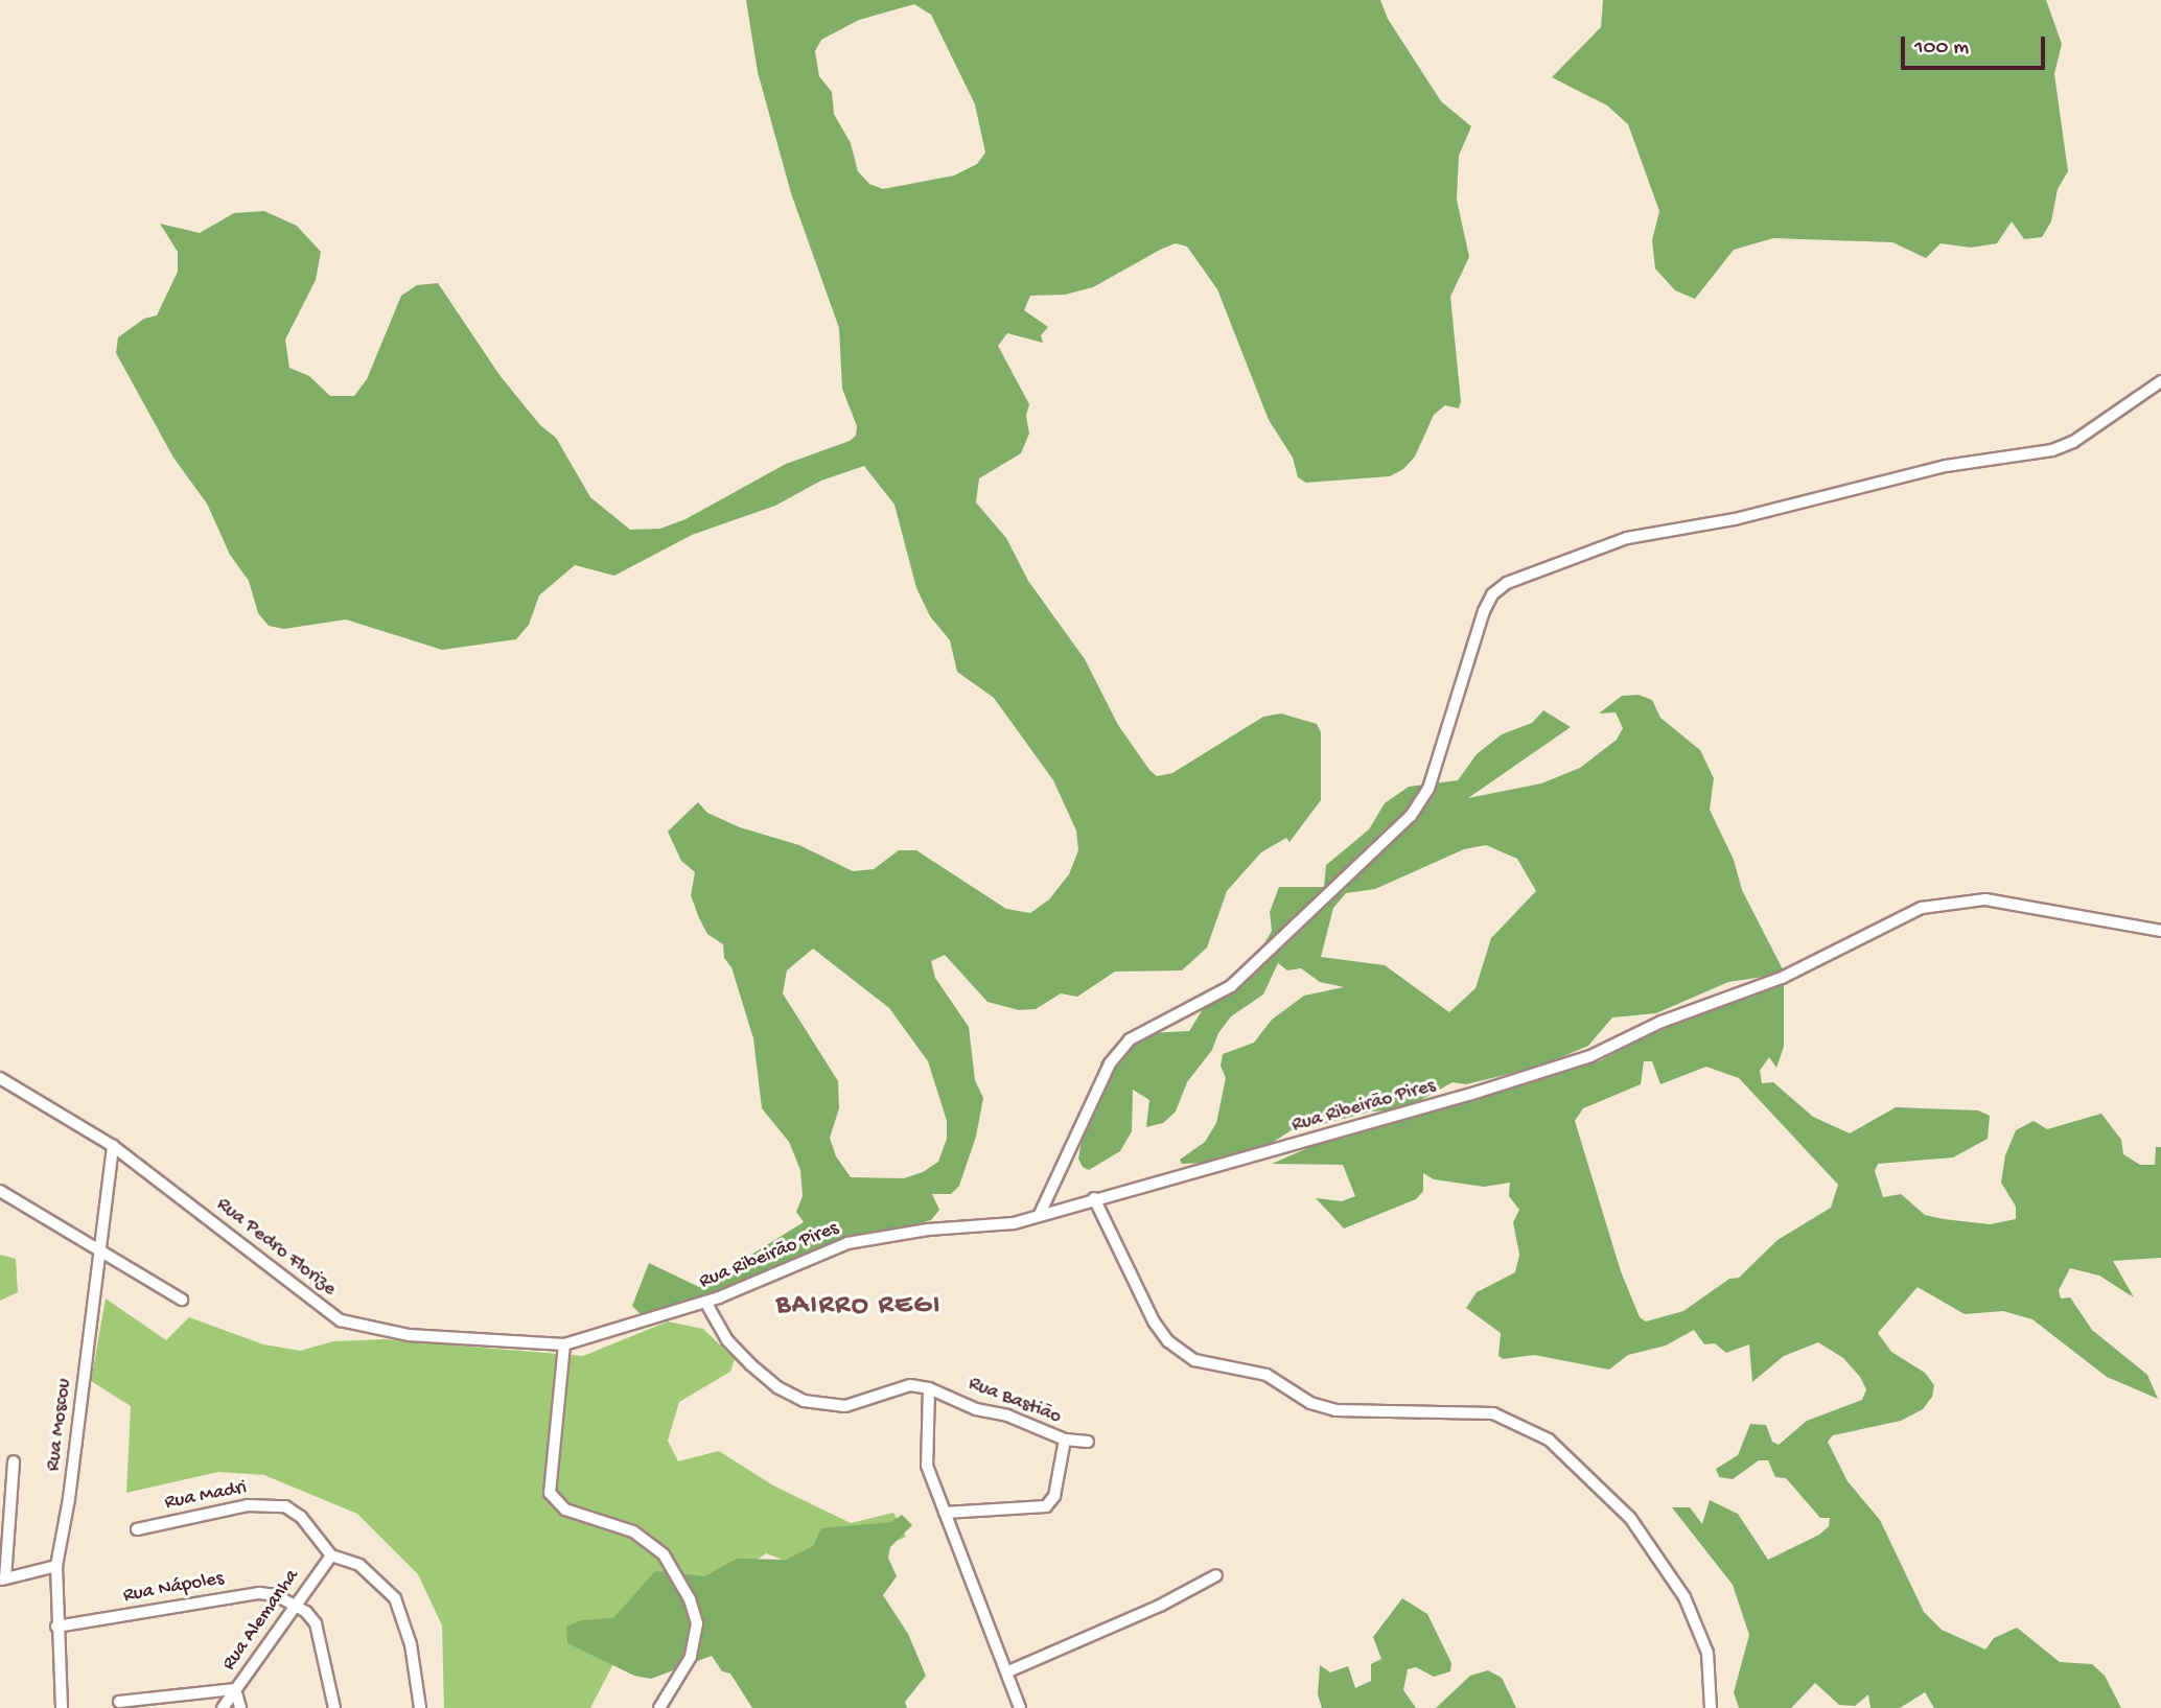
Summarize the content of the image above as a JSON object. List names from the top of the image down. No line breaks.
{"streets":{"street":["Rua Ribeirão Pires","Rua Pedro Florize","Rua Bastião","Rua Moscou","Rua Madri","Rua Nápoles","Rua Alemanha"]},"crossings":[["Rua Ribeirão Pires","Rua Pedro Florize"],["Rua Pedro Florize","Rua Moscou"],["Rua Moscou","Rua Nápoles"],["Rua Madri","Rua Alemanha"],["Rua Nápoles","Rua Alemanha"]],"districts":["BAIRRO REGI"],"scale_bar":"100 m"}
